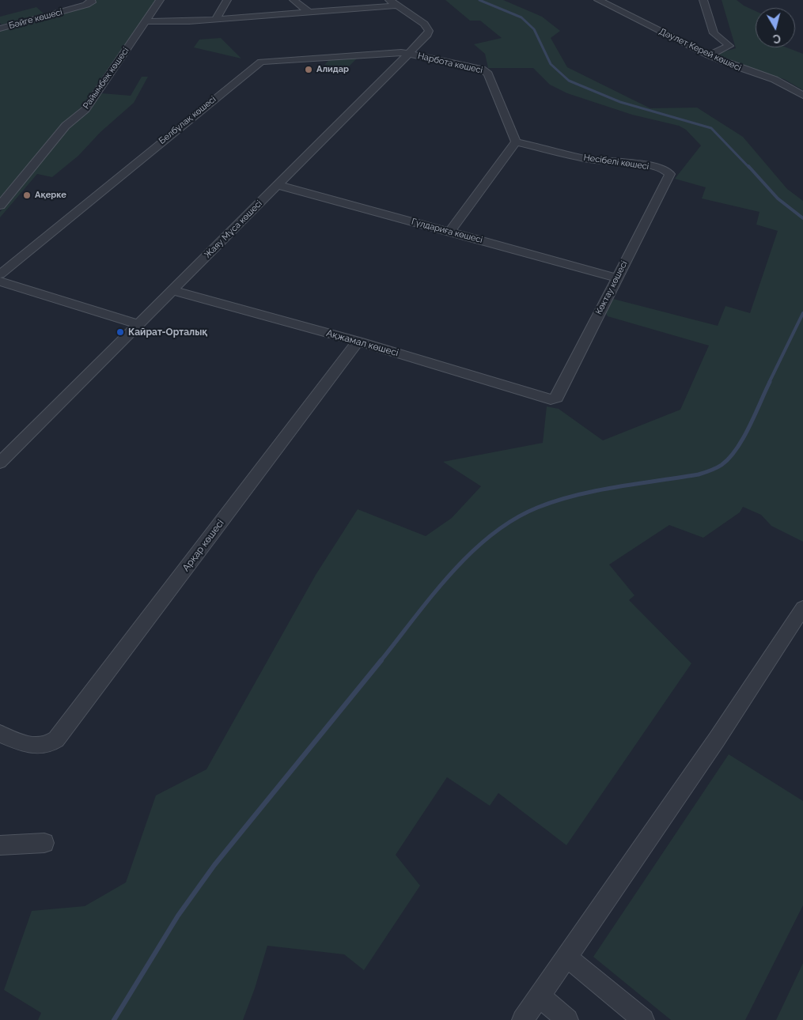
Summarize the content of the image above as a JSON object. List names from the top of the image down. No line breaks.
{"streets":{"street":["Бәйге көшесі","Дәулет Керей көшесі","Нарбота көшесі","Райымбек көшесі","Белбұлақ көшесі","Несібелі көшесі","Жаяу Мұса көшесі","Гүлдариға көшесі","Көктау көшесі","Ақжамал көшесі","Арқар көшесі"]},"crossings":[["Нарбота көшесі","Белбұлақ көшесі"],["Нарбота көшесі","Несібелі көшесі"],["Нарбота көшесі","Жаяу Мұса көшесі"],["Белбұлақ көшесі","Жаяу Мұса көшесі"],["Несібелі көшесі","Көктау көшесі"],["Жаяу Мұса көшесі","Гүлдариға көшесі"],["Жаяу Мұса көшесі","Ақжамал көшесі"],["Гүлдариға көшесі","Көктау көшесі"],["Көктау көшесі","Ақжамал көшесі"],["Ақжамал көшесі","Арқар көшесі"]],"places":["Алидар","Ақерке","Кайрат-Орталық"],"north":"bottom"}
